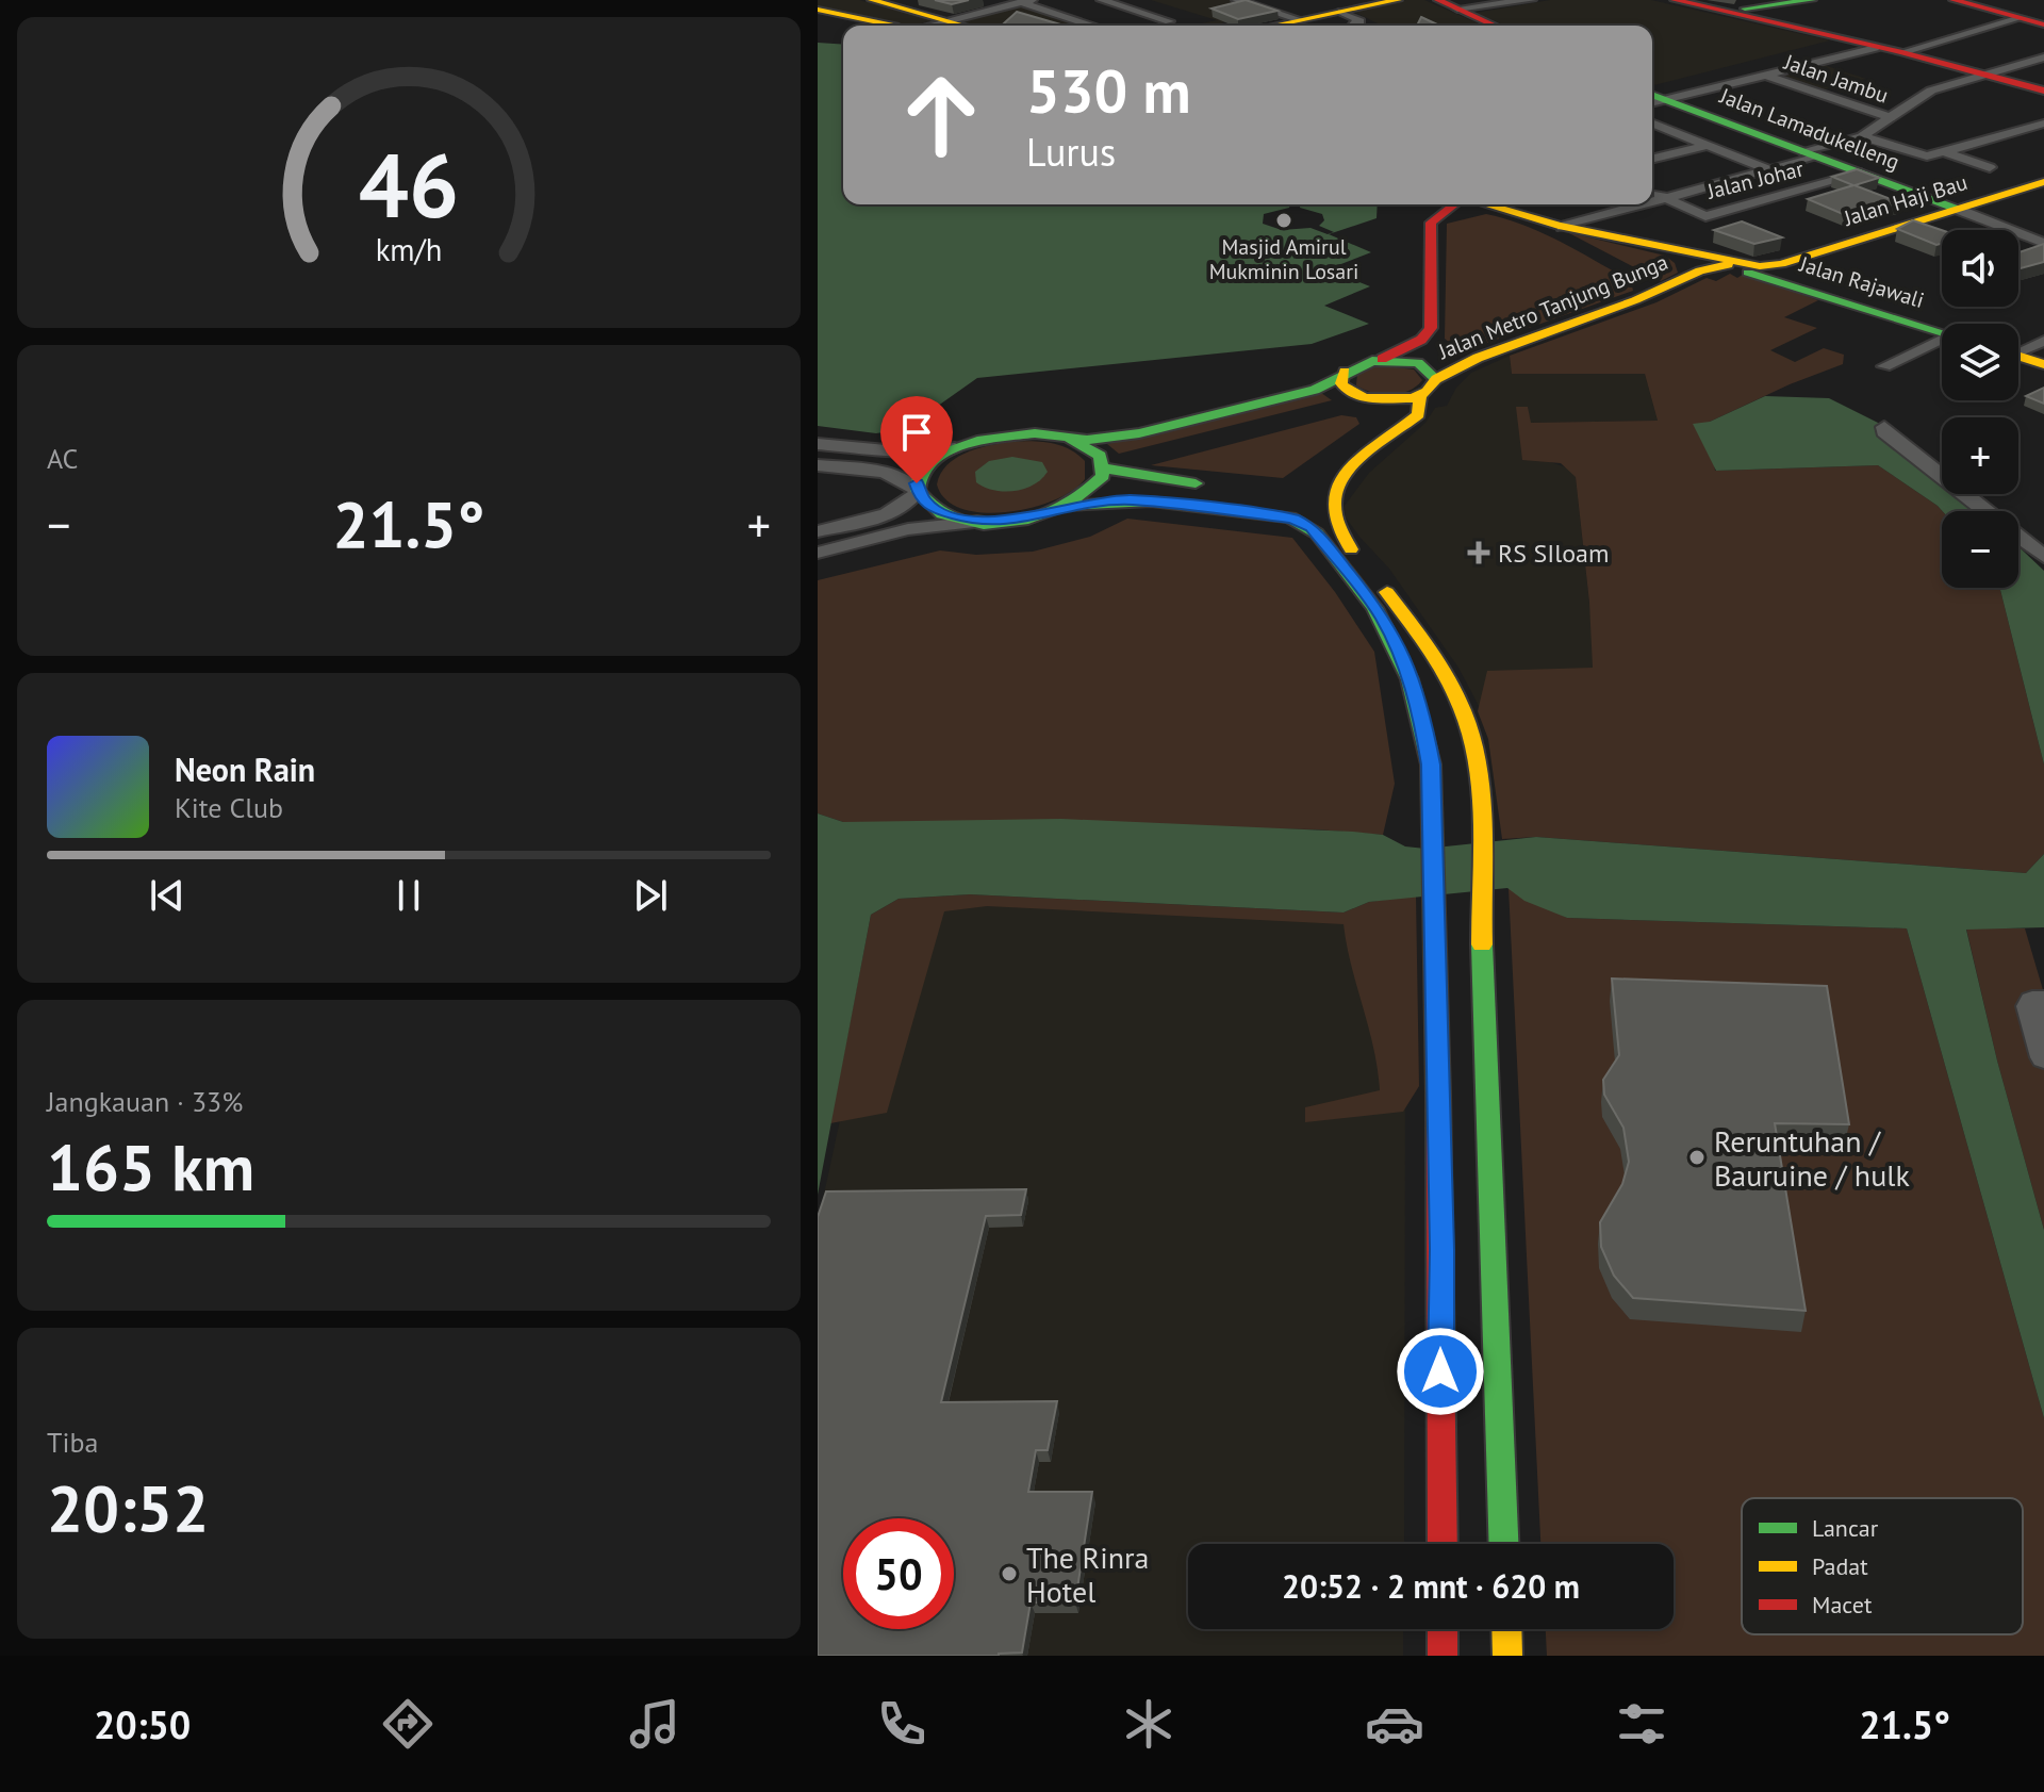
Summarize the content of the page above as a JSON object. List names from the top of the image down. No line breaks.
{"streets":{"main road":["Jalan Lamadukelleng","Jalan Haji Bau","Jalan Rajawali","Jalan Metro Tanjung Bunga"],"street":["Jalan Jambu","Jalan Johar"]},"crossings":[["Jalan Lamadukelleng","Jalan Johar"],["Jalan Lamadukelleng","Jalan Haji Bau"],["Jalan Haji Bau","Jalan Rajawali"],["Jalan Haji Bau","Jalan Metro Tanjung Bunga"]],"places":{"other":["Masjid Amirul Mukminin Losari","Reruntuhan / Bauruine / hulk","The Rinra Hotel"],"health":["RS SIloam"]},"legend":["Lancar","Padat","Macet"],"page":{"turn":["530 m","Lurus"],"map_buttons":["+","−"],"tile":["AC",["Jangkauan · 33%","165 km"],["Tiba","20:52"]],"heat":["−","21.5°","+"],"song":["Neon Rain","Kite Club"],"limit":"50","trip":"20:52 · 2 mnt · 620 m","tabs":["20:50","21.5°"],"gauge":["46","km/h"]}}
